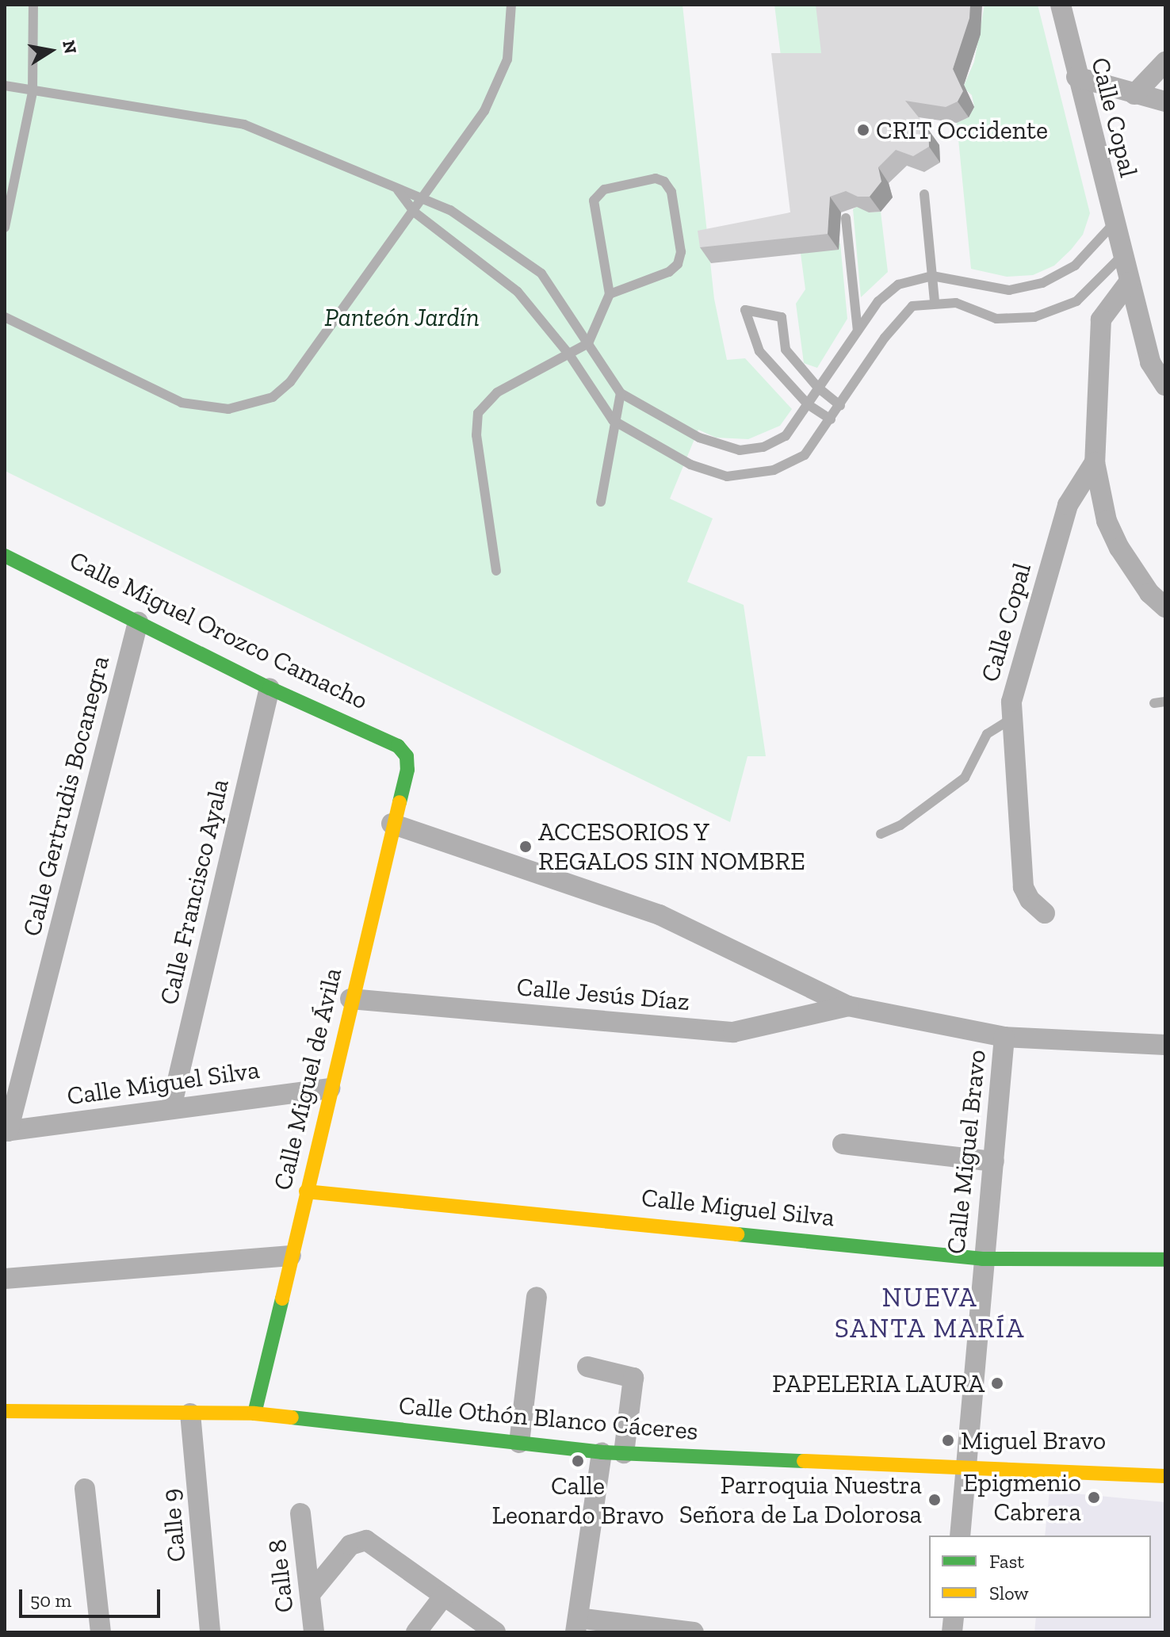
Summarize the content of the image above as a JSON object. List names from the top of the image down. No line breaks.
{"streets":{"street":["Calle Copal","Calle Miguel Orozco Camacho","Calle Gertrudis Bocanegra","Calle Francisco Ayala","Calle Jesús Díaz","Calle Miguel de Ávila","Calle Miguel Silva","Calle Miguel Bravo","Calle Othón Blanco Cáceres","Calle 9","Calle 8"]},"crossings":[["Calle Miguel Orozco Camacho","Calle Gertrudis Bocanegra"],["Calle Miguel Orozco Camacho","Calle Francisco Ayala"],["Calle Miguel Orozco Camacho","Calle Miguel de Ávila"],["Calle Gertrudis Bocanegra","Calle Miguel Silva"],["Calle Francisco Ayala","Calle Miguel Silva"],["Calle Jesús Díaz","Calle Miguel de Ávila"],["Calle Miguel de Ávila","Calle Miguel Silva"],["Calle Miguel de Ávila","Calle Othón Blanco Cáceres"],["Calle Miguel Silva","Calle Miguel Bravo"],["Calle Miguel Bravo","Calle Othón Blanco Cáceres"],["Calle Othón Blanco Cáceres","Calle 9"]],"districts":["NUEVA SANTA MARÍA"],"parks":["Panteón Jardín"],"places":["CRIT Occidente","ACCESORIOS Y REGALOS SIN NOMBRE","PAPELERIA LAURA","Miguel Bravo","Calle Leonardo Bravo","Epigmenio Cabrera","Parroquia Nuestra Señora de La Dolorosa"],"legend":["Fast","Slow"],"scale_bar":"50 m","north":"right"}
